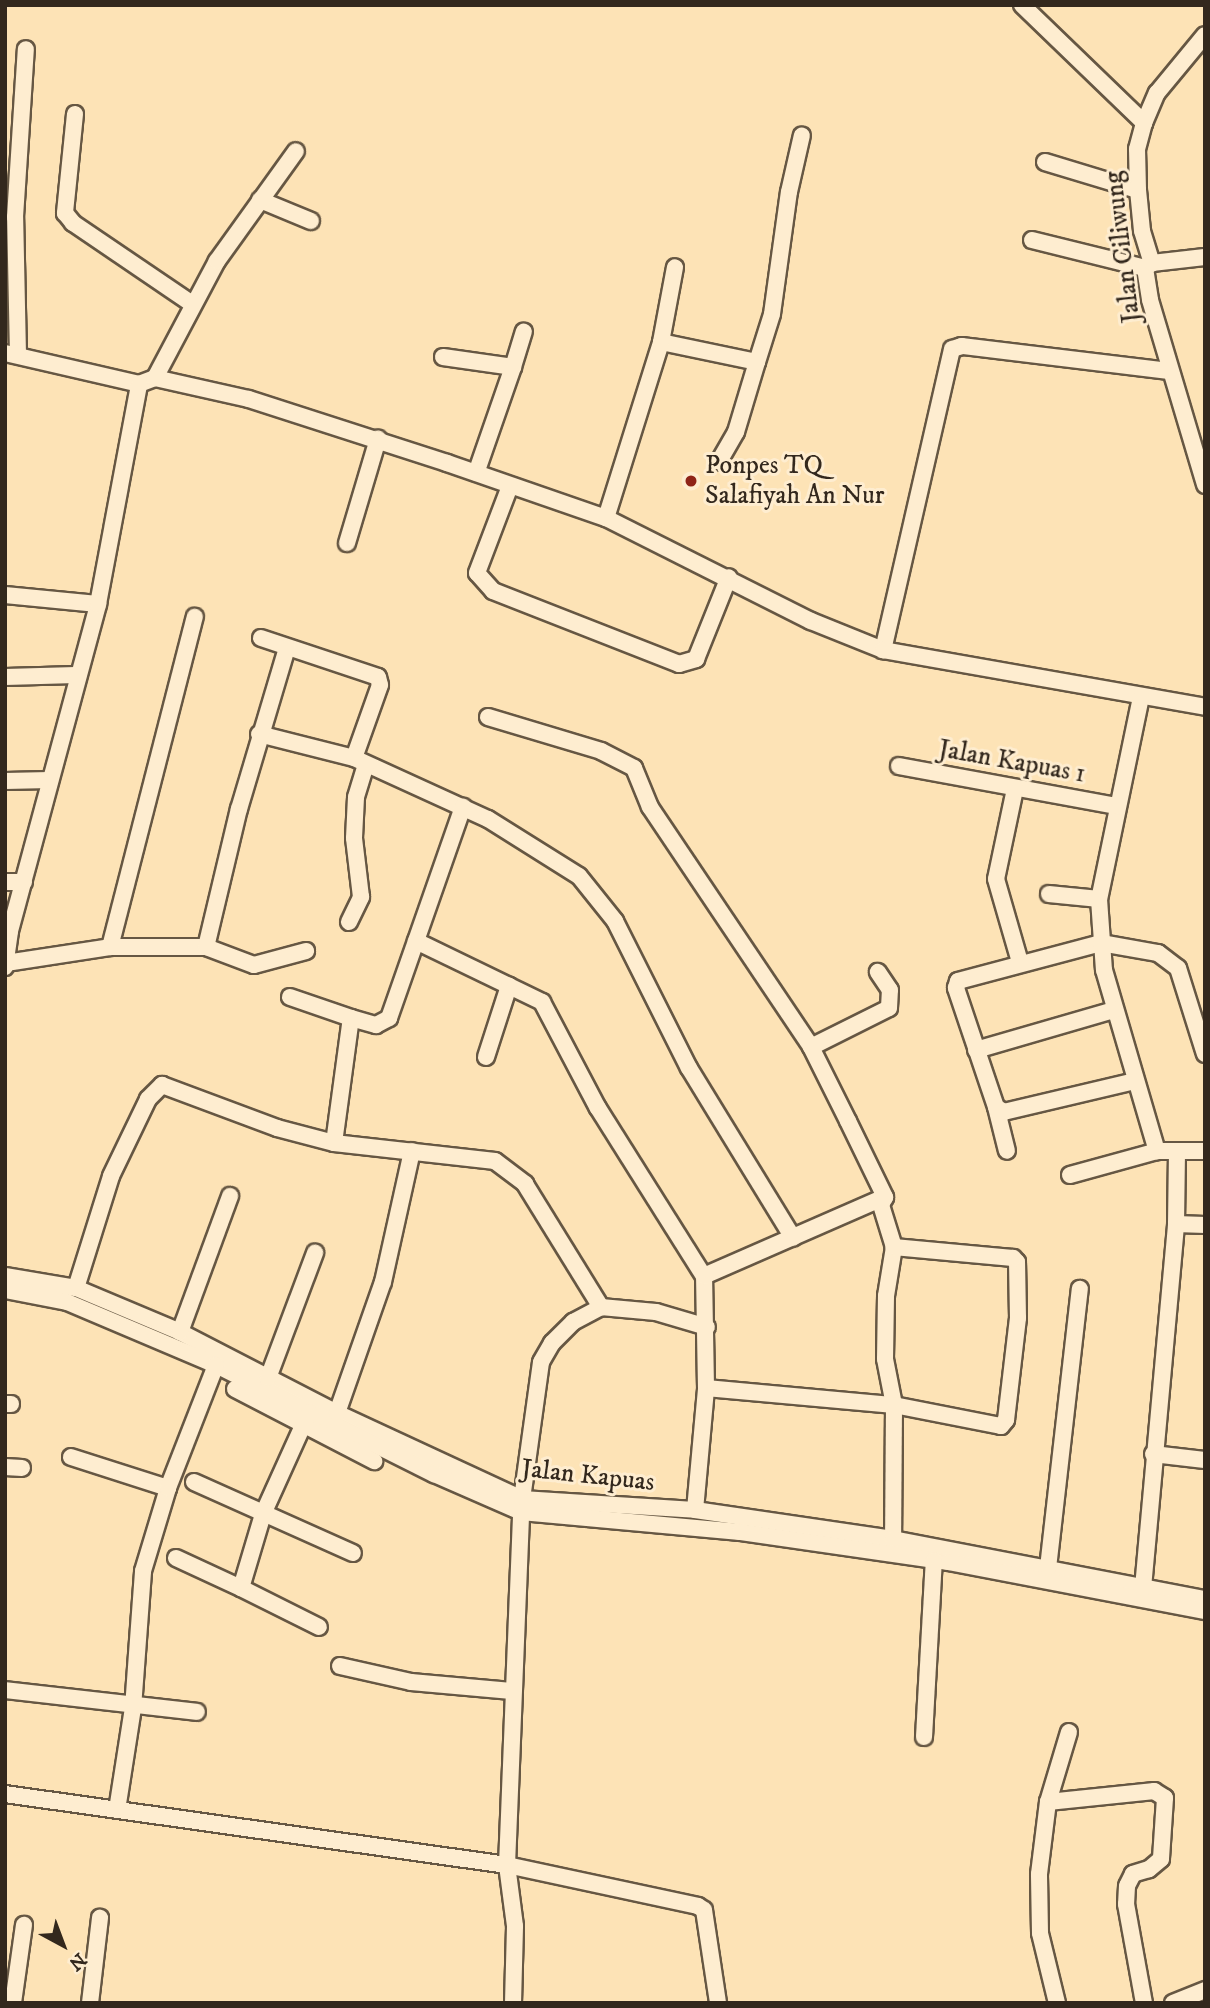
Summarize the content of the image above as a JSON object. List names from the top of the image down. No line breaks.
{"streets":{"street":["Jalan Ciliwung","Jalan Kapuas 1","Jalan Kapuas"]},"places":["Ponpes TQ Salafiyah An Nur"],"north":"bottom right"}
